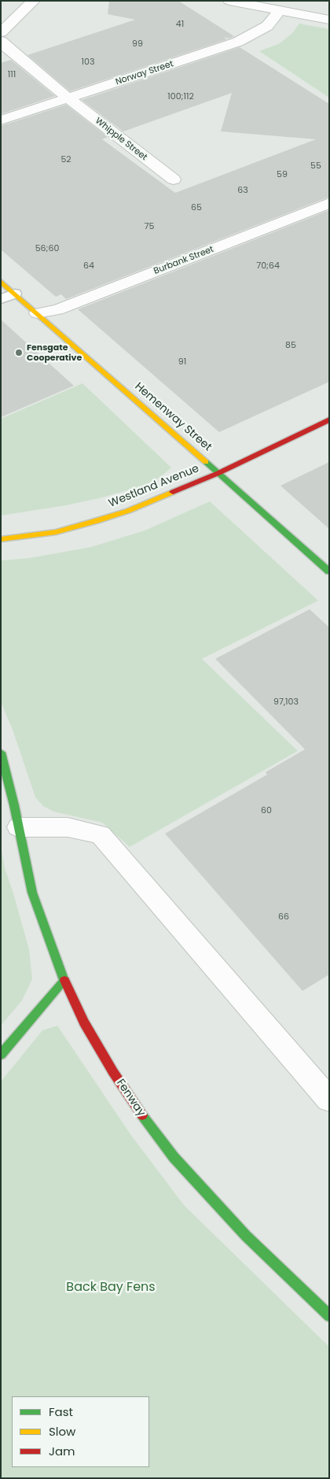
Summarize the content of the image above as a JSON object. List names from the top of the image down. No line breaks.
{"streets":{"main road":["Hemenway Street","Westland Avenue","Fenway"],"street":["Norway Street","Whipple Street","Burbank Street"]},"crossings":[["Norway Street","Whipple Street"],["Burbank Street","Hemenway Street"],["Hemenway Street","Westland Avenue"]],"parks":["Back Bay Fens"],"places":["Fensgate Cooperative"],"house_numbers":["41","99","103","111","100;112","52","55","59","63","65","75","56;60","64","70;64","85","91","97,103","60","66"],"legend":["Fast","Slow","Jam"]}
